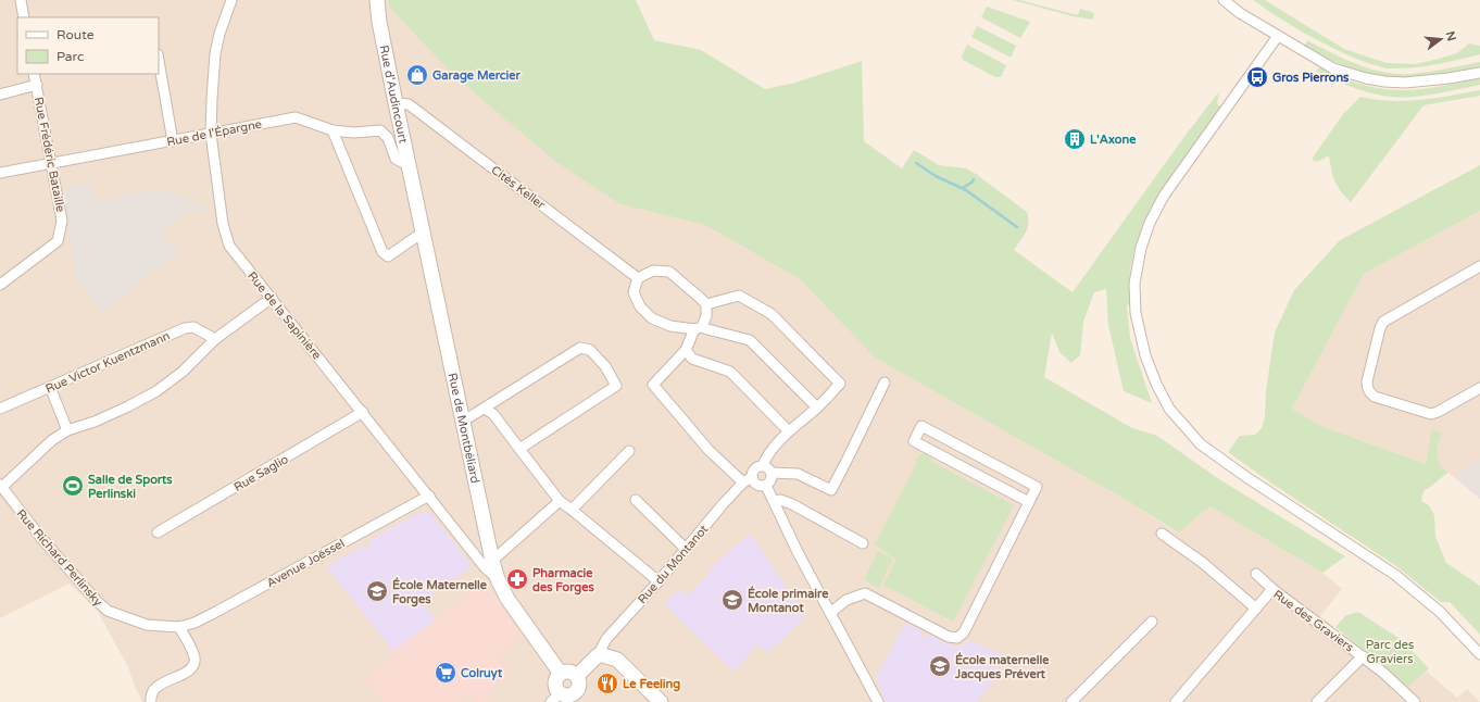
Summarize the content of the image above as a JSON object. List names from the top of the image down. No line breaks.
{"streets":{"street":["Rue d'Audincourt","Rue de l'Épargne","Rue Frédéric Bataille","Cités Keller","Rue de la Sapinière","Rue Victor Kuentzmann","Rue de Montbéliard","Rue Saglio","Rue Richard Perlinsky","Avenue Joëssel","Rue du Montanot","Rue des Graviers"]},"crossings":[["Rue d'Audincourt","Rue de l'Épargne"],["Rue d'Audincourt","Cités Keller"],["Rue d'Audincourt","Rue de Montbéliard"],["Rue de l'Épargne","Rue Frédéric Bataille"],["Rue de l'Épargne","Rue de la Sapinière"],["Rue de l'Épargne","Rue de Montbéliard"],["Rue de la Sapinière","Rue de Montbéliard"],["Rue de la Sapinière","Rue Saglio"],["Rue de la Sapinière","Avenue Joëssel"],["Rue Richard Perlinsky","Avenue Joëssel"]],"parks":["Parc des Graviers"],"places":{"shop":["Garage Mercier"],"bus stop":["Gros Pierrons"],"building":["L'Axone"],"sports":["Salle de Sports Perlinski"],"pharmacy":["Pharmacie des Forges"],"school or university":["École Maternelle Forges","École primaire Montanot","École maternelle Jacques Prévert"],"supermarket":["Colruyt"],"restaurant":["Le Feeling"]},"legend":["Route","Parc"],"north":"right"}
